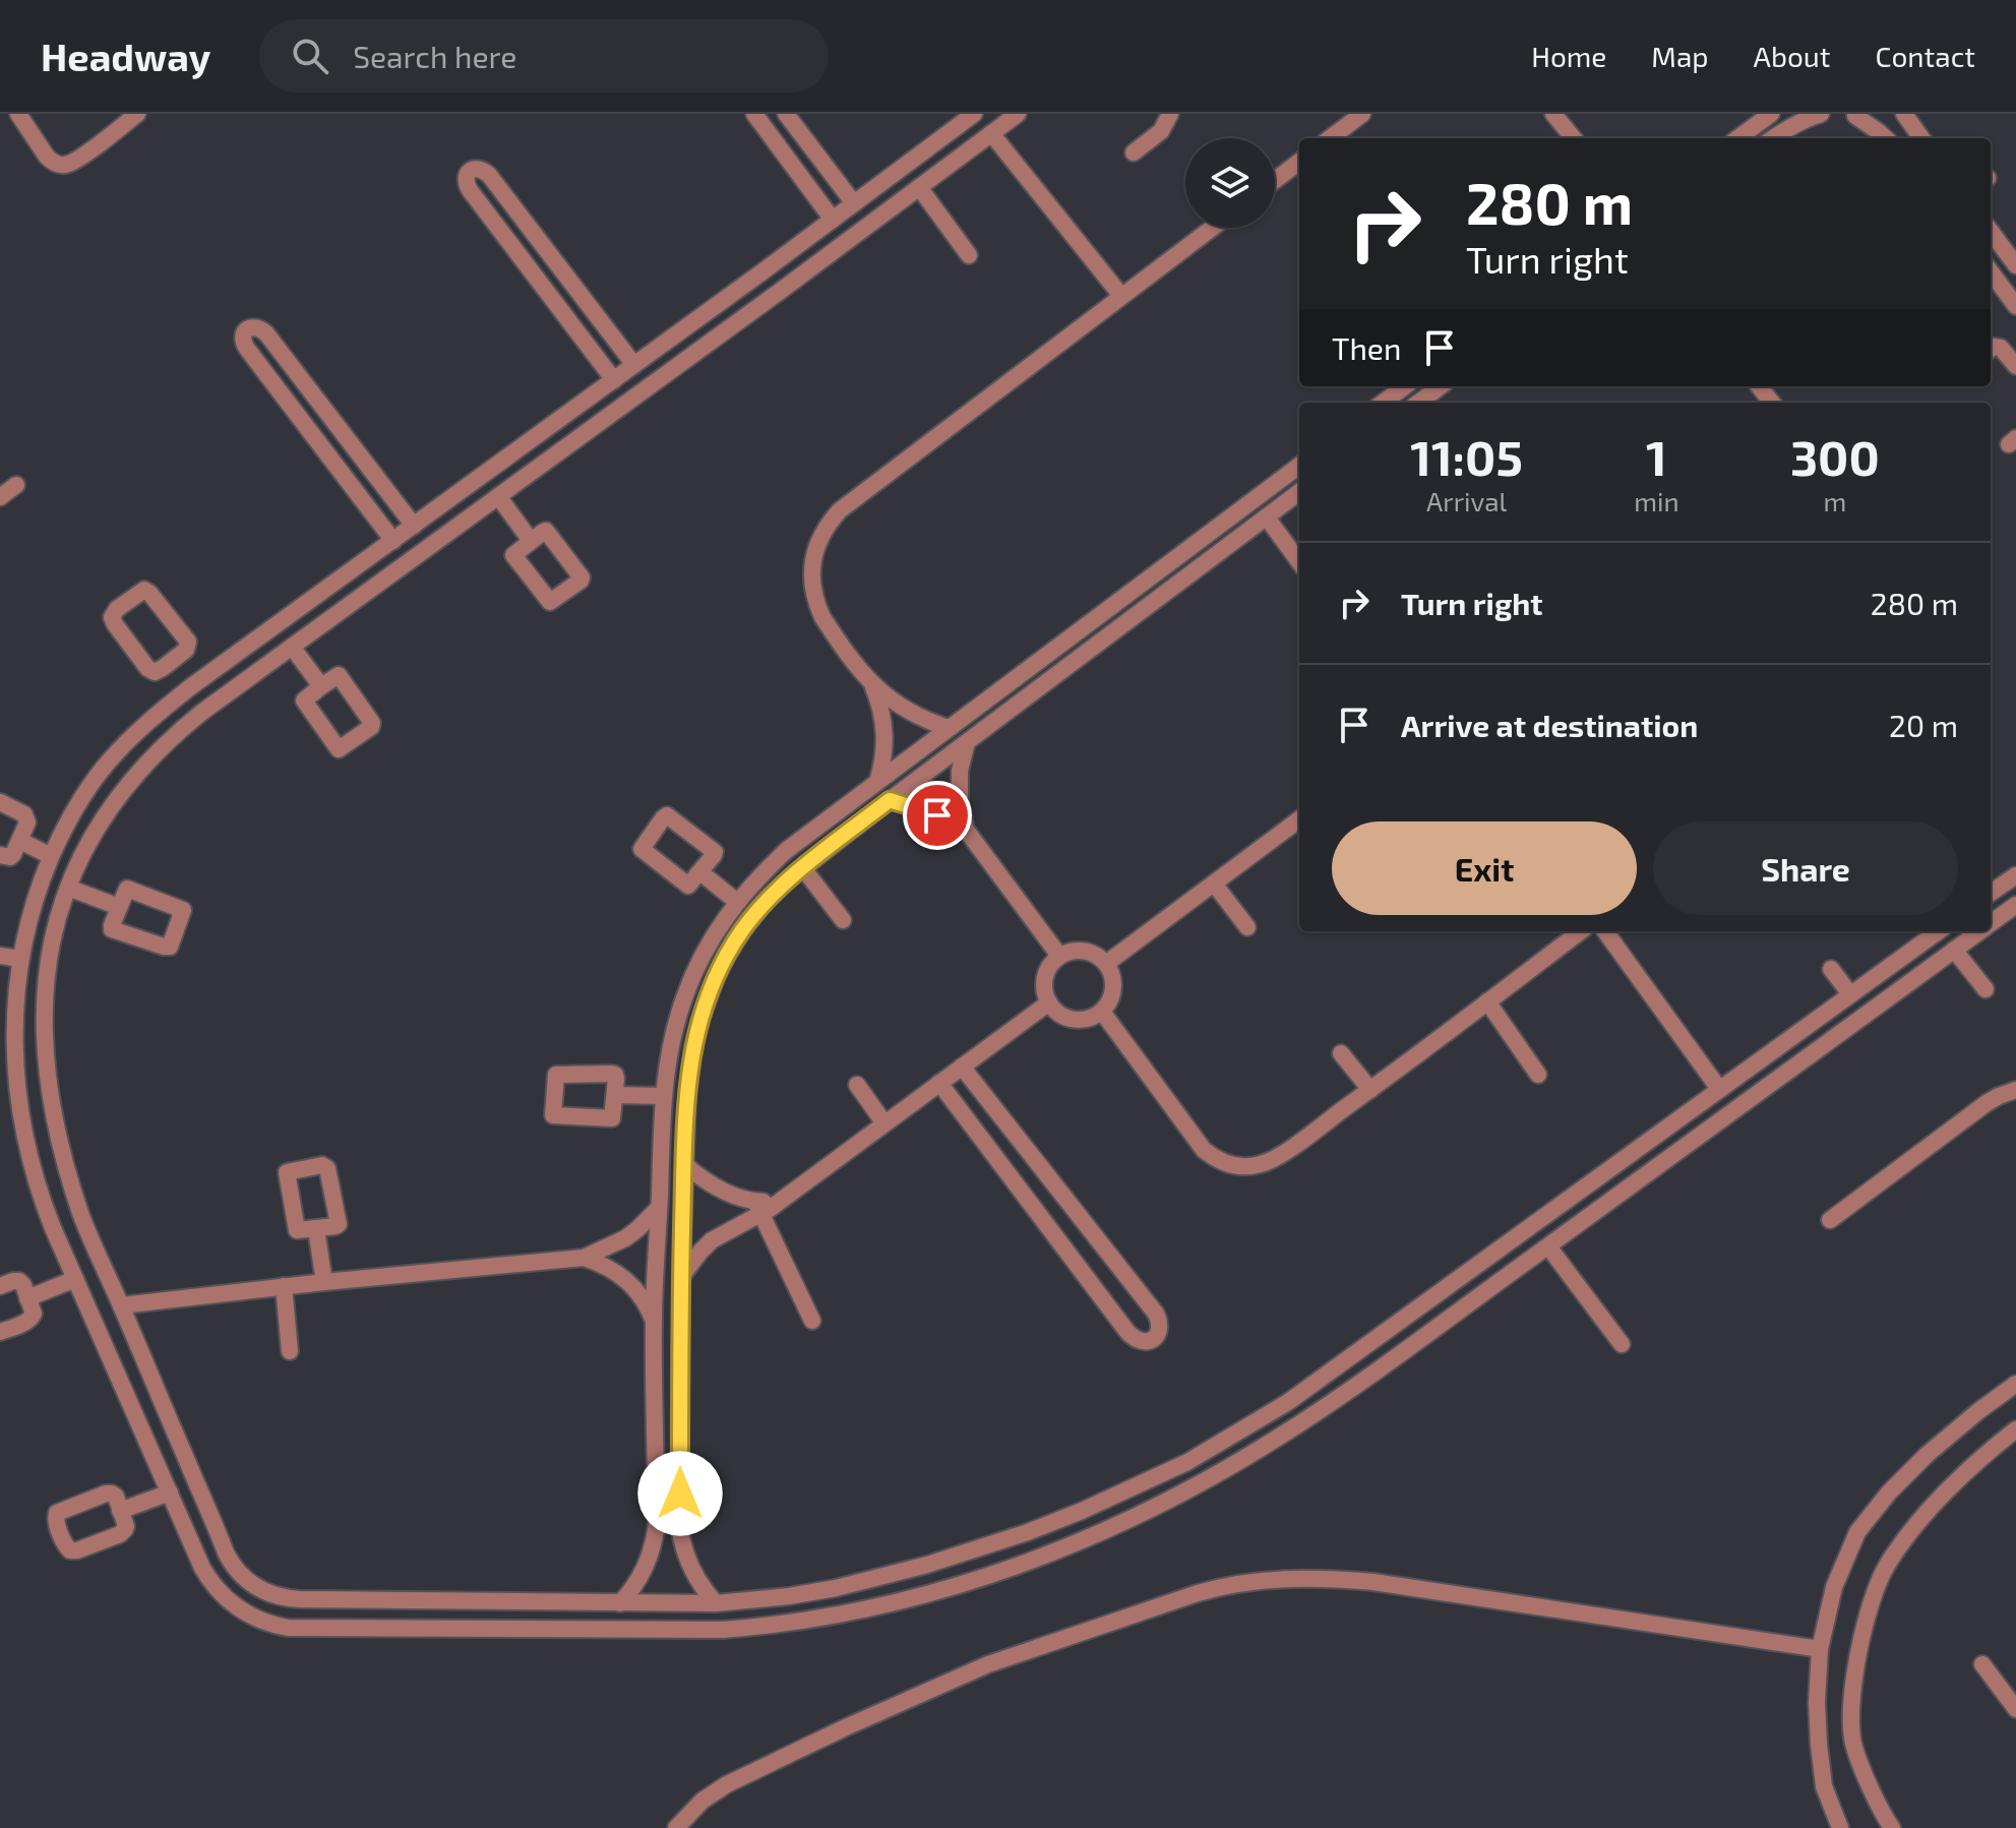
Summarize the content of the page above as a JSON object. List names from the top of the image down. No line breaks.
{"page":{"header":"Headway","search":"Search here","nav":["Home","Map","About","Contact"],"turn":["280 m","Turn right"],"then":"Then","eta":["11:05","Arrival","1","min","300","m"],"list":[{"name":"Turn right","value":"280 m"},{"name":"Arrive at destination","value":"20 m"}],"buttons":["Exit","Share"]}}
